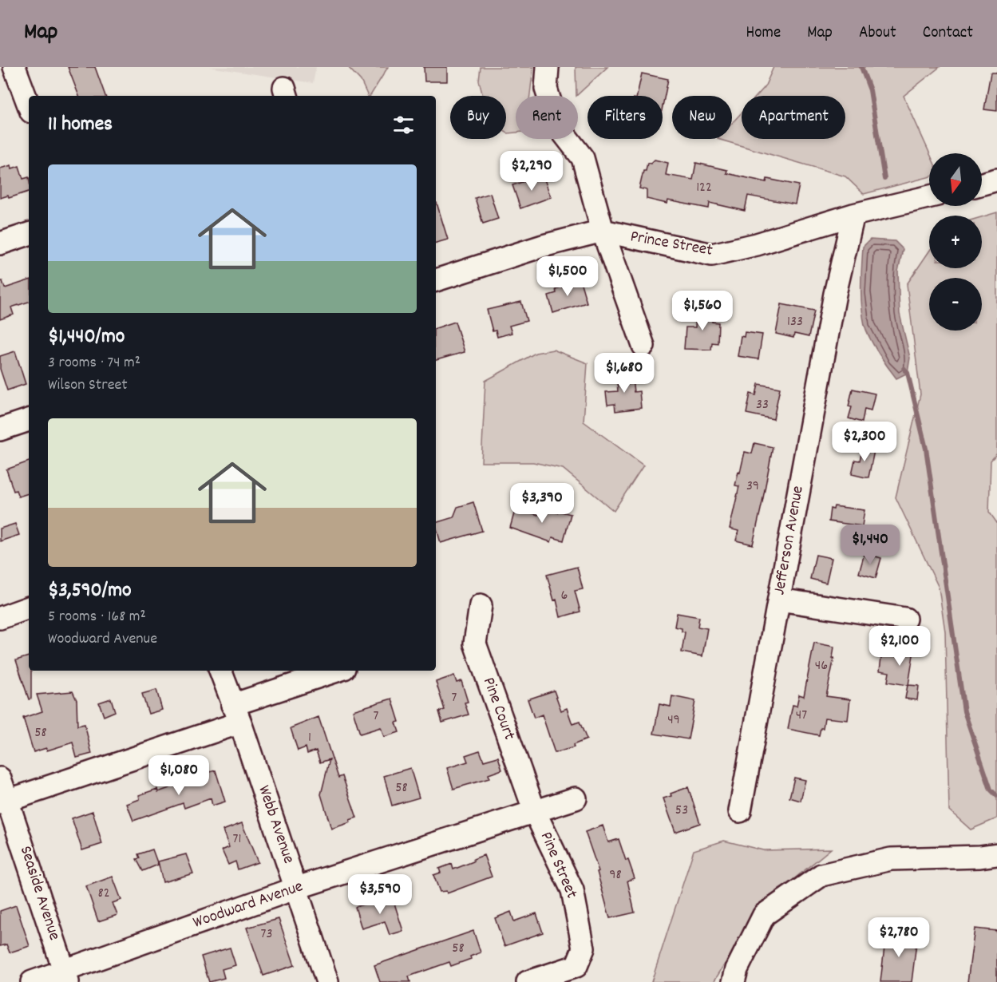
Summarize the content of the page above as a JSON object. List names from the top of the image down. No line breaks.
{"streets":{"street":["Prince Street","Jefferson Avenue","Pine Court","Webb Avenue","Pine Street","Seaside Avenue","Woodward Avenue"]},"crossings":[["Prince Street","Jefferson Avenue"],["Pine Court","Pine Street"],["Pine Court","Woodward Avenue"],["Webb Avenue","Woodward Avenue"],["Pine Street","Woodward Avenue"],["Seaside Avenue","Woodward Avenue"]],"house_numbers":["122","133","33","39","6","46","7","47","7","49","58","1","58","53","71","98","82","73","58"],"north":"bottom","page":{"header":"Map","nav":["Home","Map","About","Contact"],"chip":["Buy","Rent","Filters","New","Apartment"],"heading":"11 homes","price":["$2,290","$1,500","$1,560","$1,680","$2,300","$3,390","$1,440","$2,100","$1,080","$3,590","$2,780"],"map_buttons":["+","−"],"list":[{"name":"$1,440/mo","note":"3 rooms · 74 m² · Wilson Street"},{"name":"$3,590/mo","note":"5 rooms · 168 m² · Woodward Avenue"}]}}
